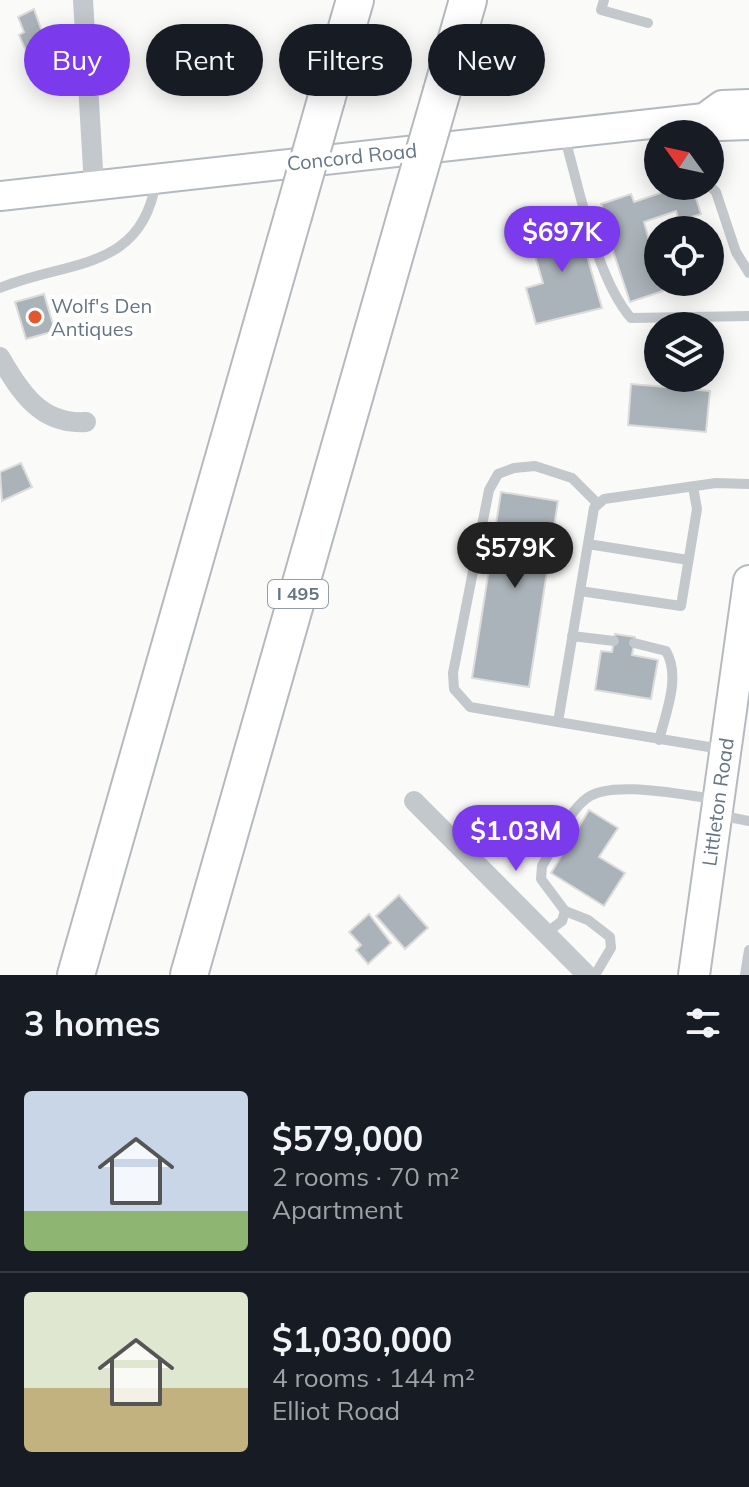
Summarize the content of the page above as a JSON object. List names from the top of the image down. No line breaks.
{"streets":{"highway":["I 495"],"main road":["Concord Road","Littleton Road"]},"places":["Wolf's Den Antiques"],"north":"top left","page":{"chip":["Buy","Rent","Filters","New"],"price":["$697K","$579K","$1.03M"],"heading":"3 homes","list":[{"name":"$579,000","note":"2 rooms · 70 m² · Apartment"},{"name":"$1,030,000","note":"4 rooms · 144 m² · Elliot Road"}]}}
